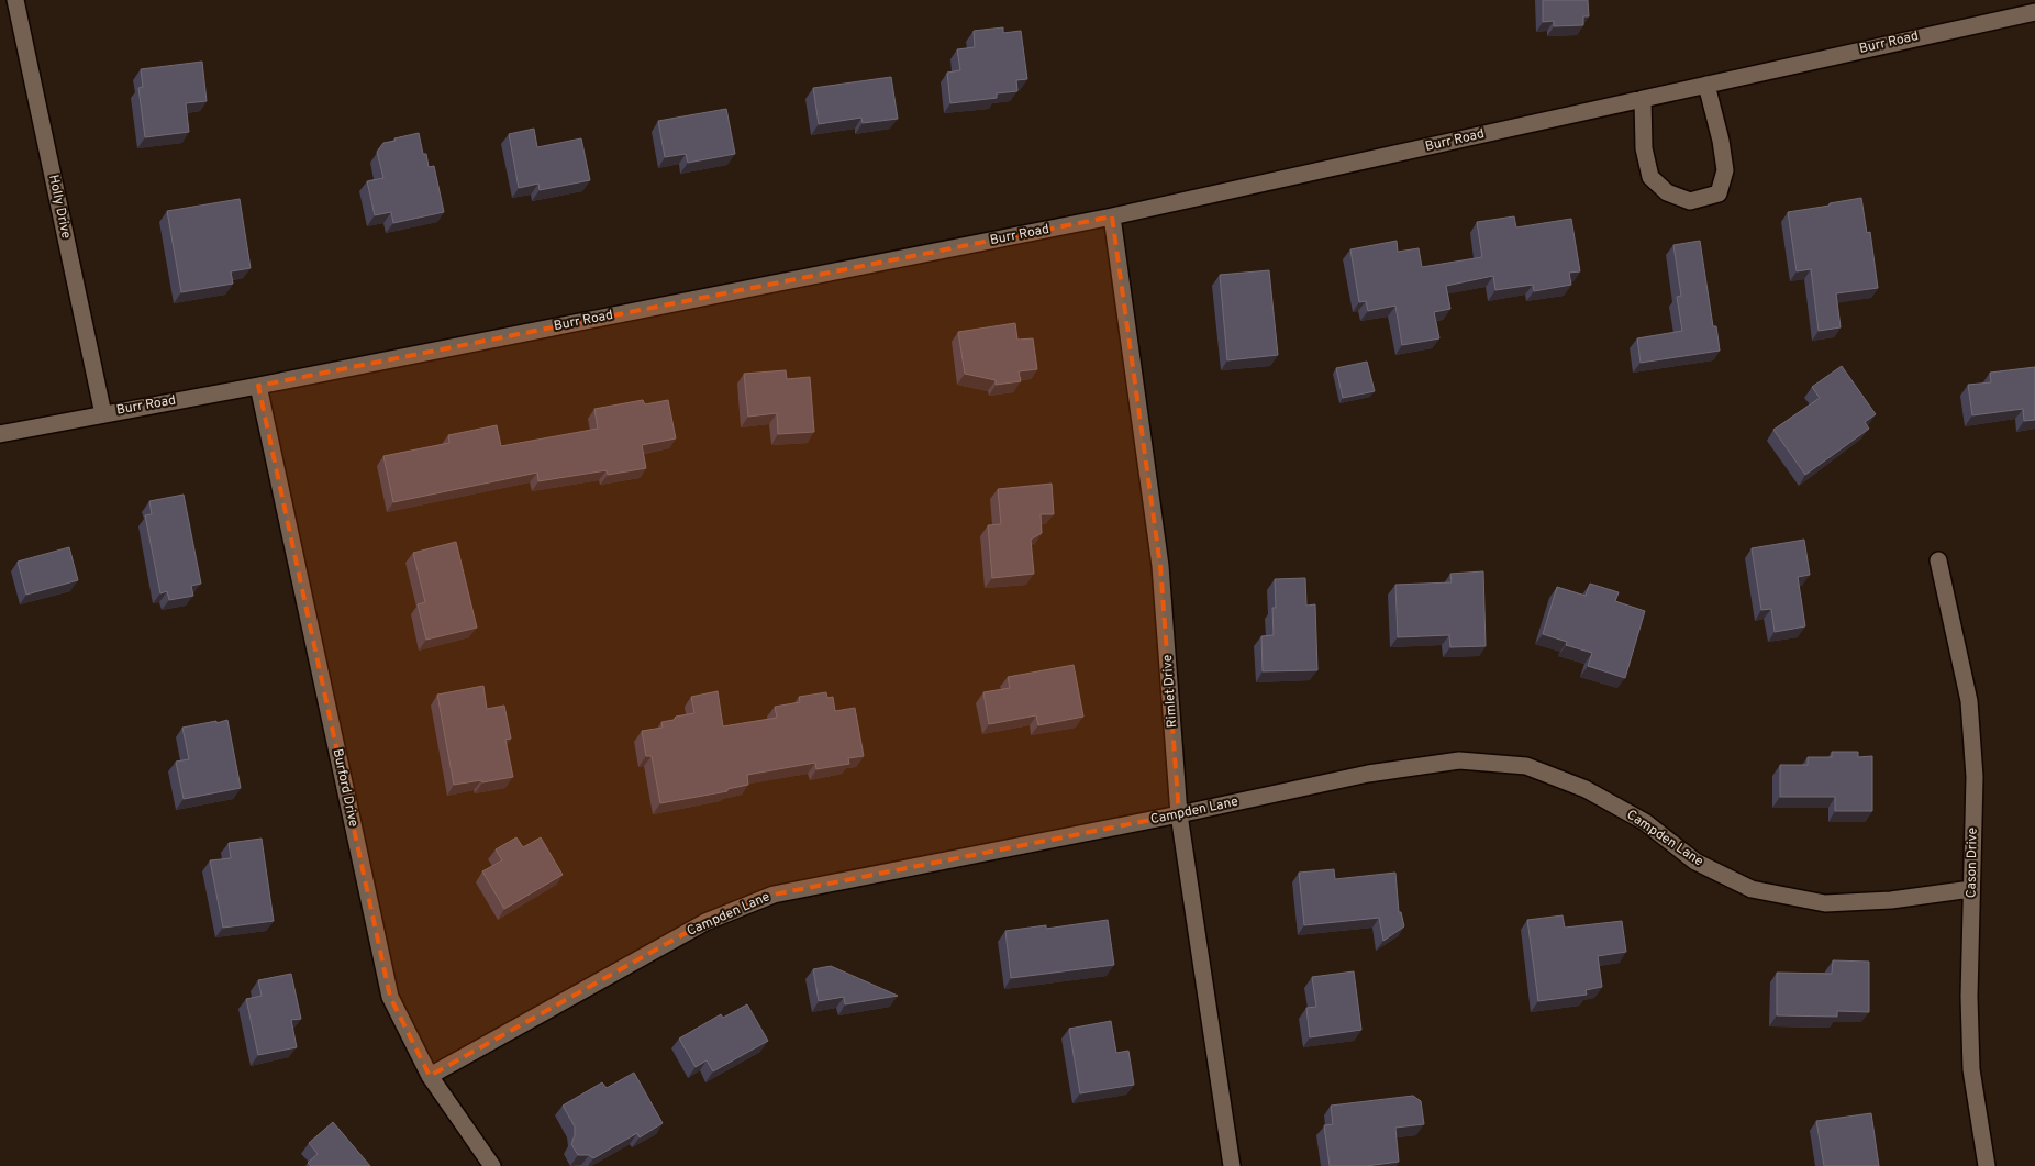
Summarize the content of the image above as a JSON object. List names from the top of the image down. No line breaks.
{"streets":{"street":["Burr Road","Holly Drive","Rimlet Drive","Burford Drive","Campden Lane","Cason Drive"]},"crossings":[["Burr Road","Holly Drive"],["Burr Road","Rimlet Drive"],["Burr Road","Burford Drive"],["Rimlet Drive","Campden Lane"],["Burford Drive","Campden Lane"],["Campden Lane","Cason Drive"]]}
